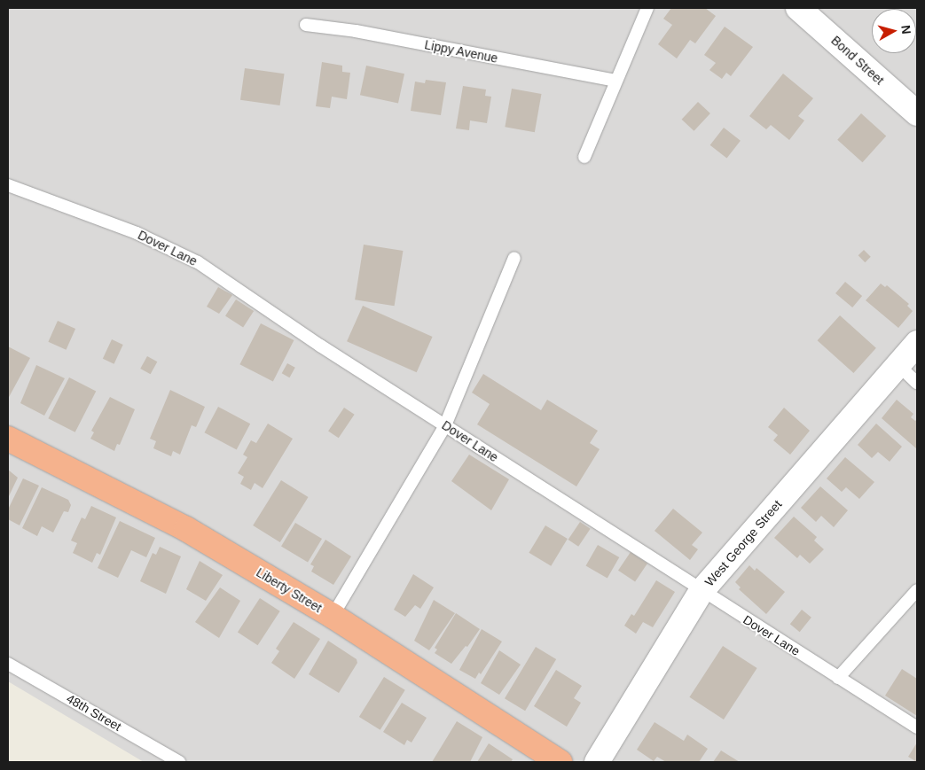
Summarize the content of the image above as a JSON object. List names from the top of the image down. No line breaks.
{"streets":{"highway":["Liberty Street"],"street":["Bond Street","West George Street"],"lane":["Lippy Avenue","Dover Lane","48th Street"]},"crossings":[["Dover Lane","West George Street"]],"north":"right"}
